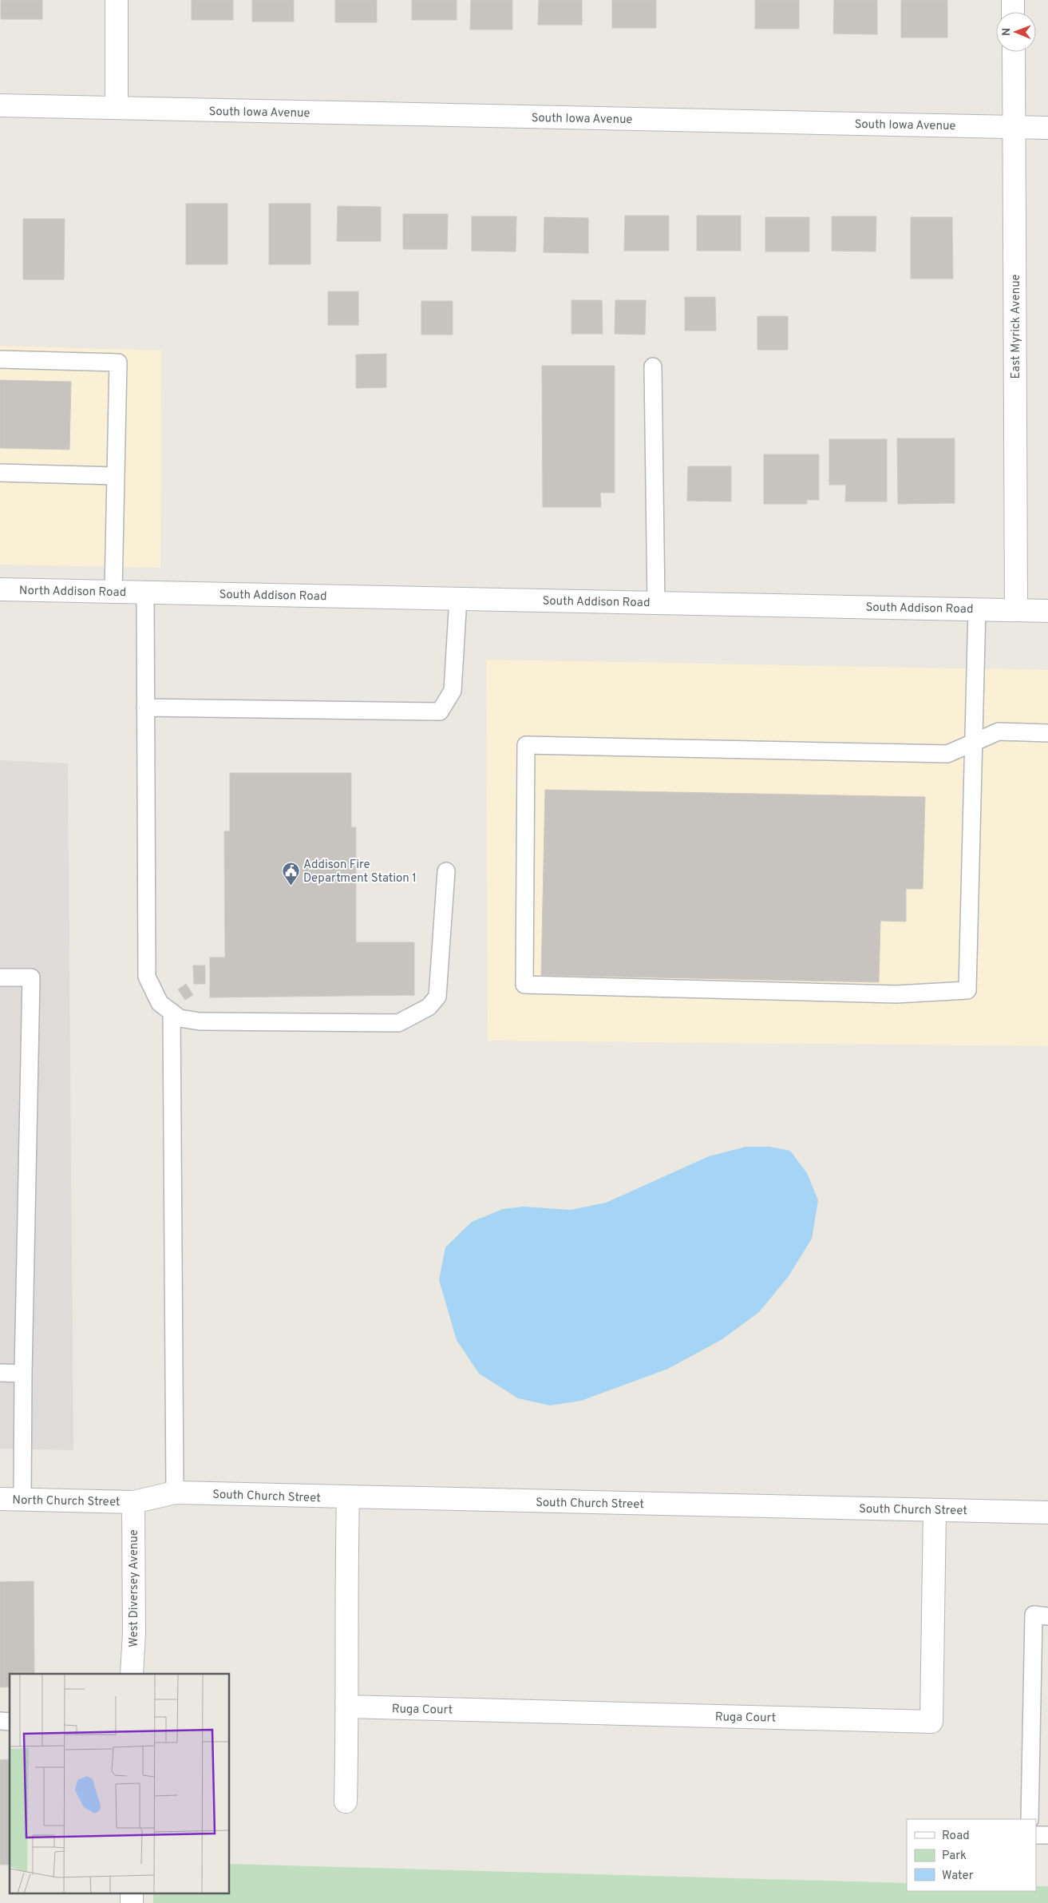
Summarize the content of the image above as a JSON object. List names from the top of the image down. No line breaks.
{"streets":{"street":["South Iowa Avenue","East Myrick Avenue","North Addison Road","South Addison Road","South Church Street","North Church Street","West Diversey Avenue","Ruga Court"]},"crossings":[["South Iowa Avenue","East Myrick Avenue"],["East Myrick Avenue","South Addison Road"],["North Addison Road","South Addison Road"],["South Church Street","North Church Street"],["South Church Street","West Diversey Avenue"],["South Church Street","Ruga Court"],["North Church Street","West Diversey Avenue"]],"places":{"public building":["Addison Fire Department Station 1"]},"legend":["Road","Park","Water"],"north":"left"}
